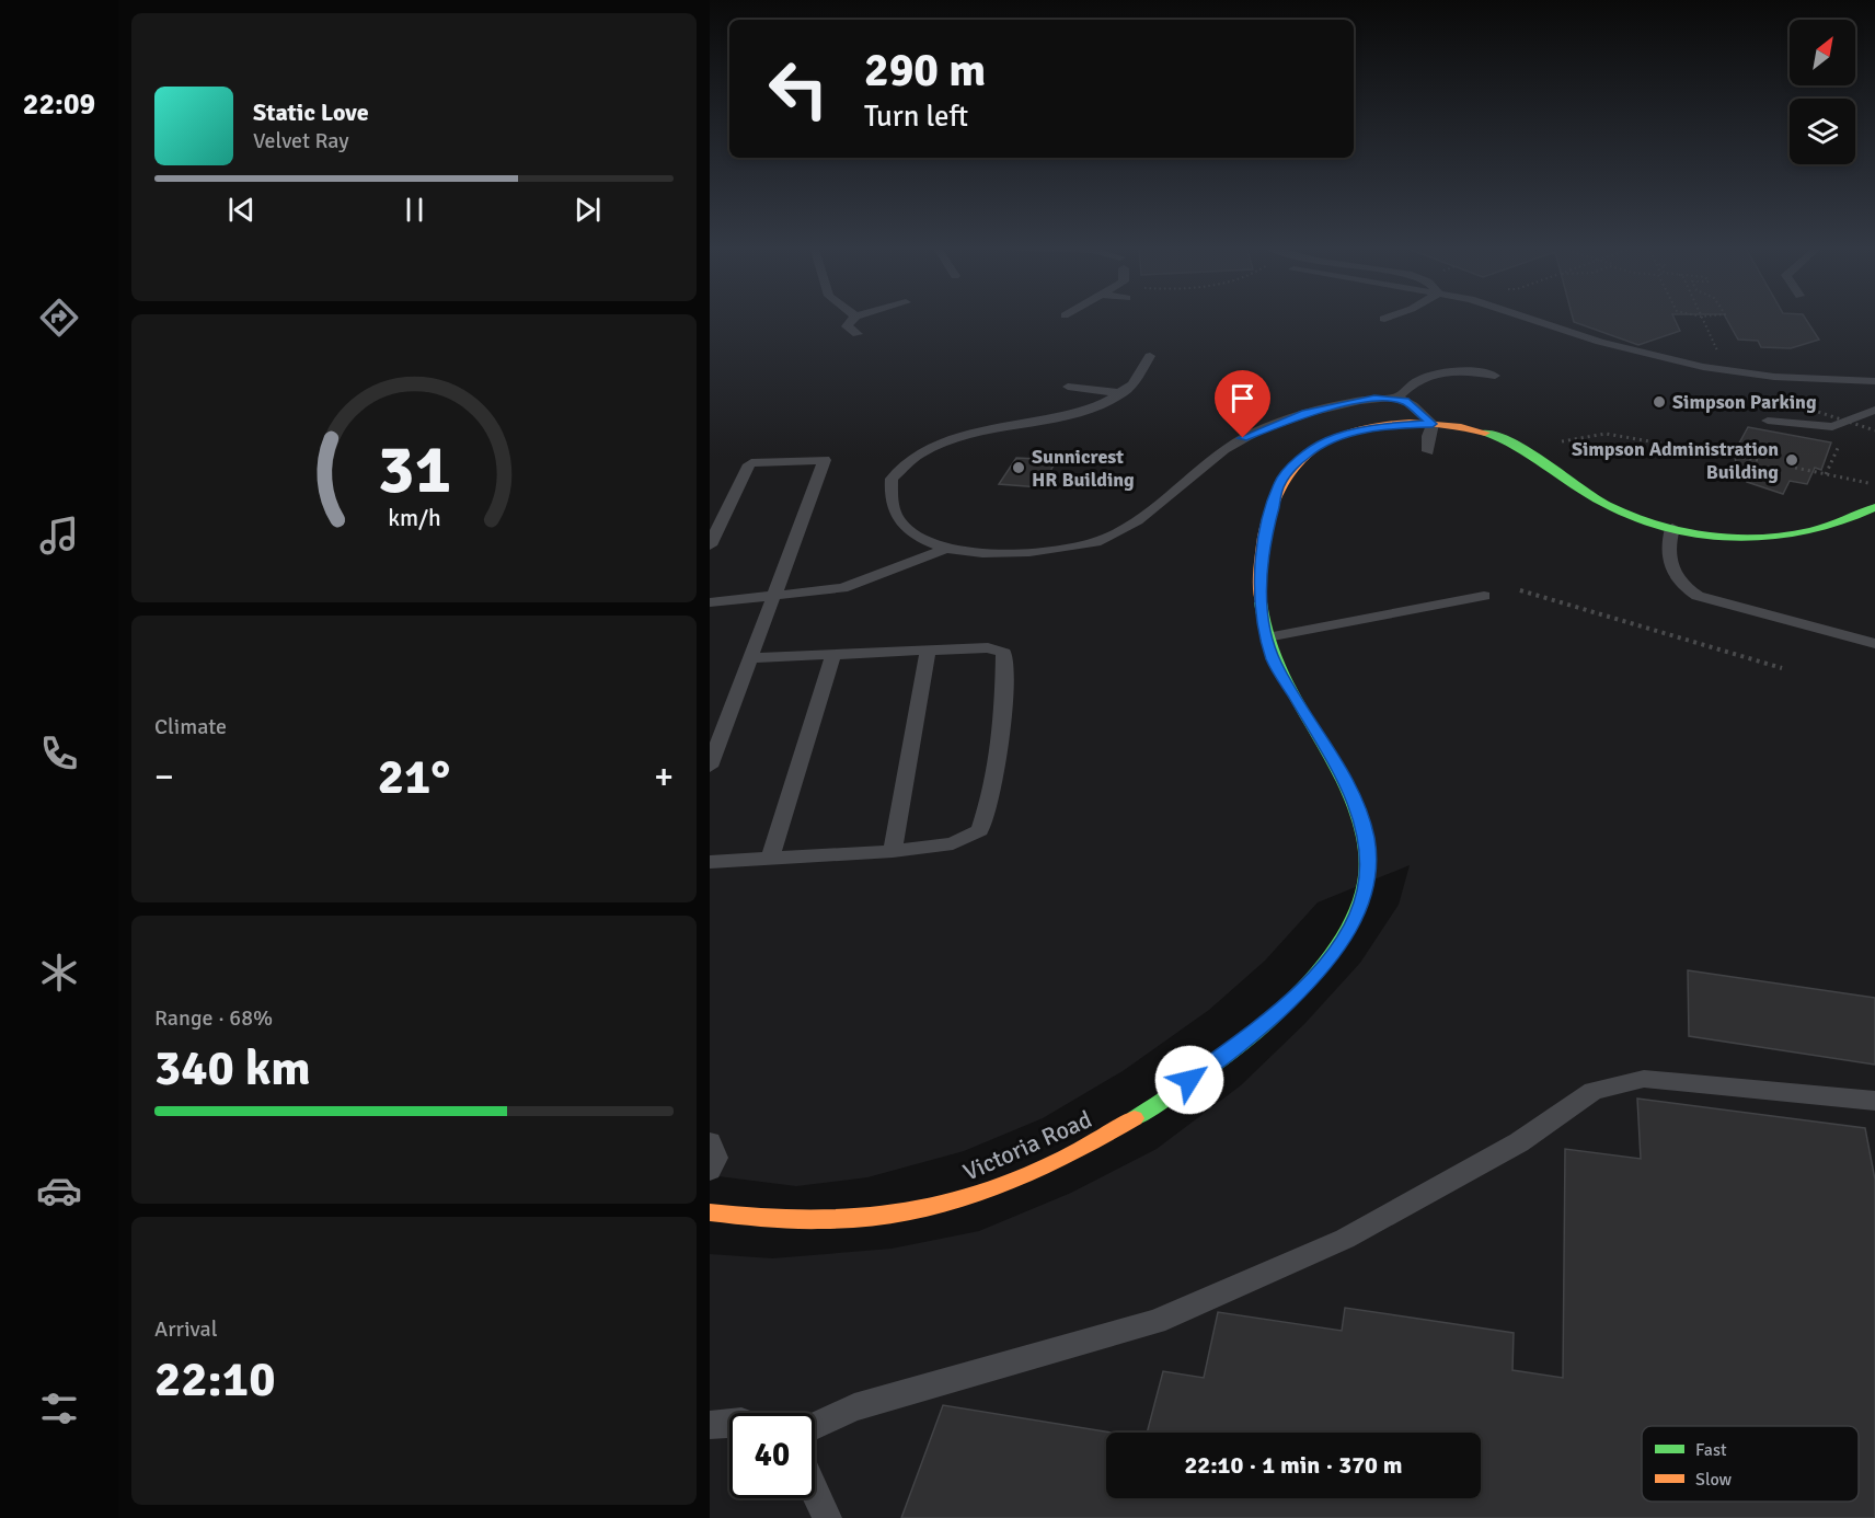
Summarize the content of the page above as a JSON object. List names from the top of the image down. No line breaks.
{"streets":{"street":["Victoria Road"]},"places":["Simpson Parking","Simpson Administration Building","Sunnicrest HR Building"],"legend":["Fast","Slow"],"north":"top right","page":{"tabs":"22:09","turn":["290 m","Turn left"],"song":["Static Love","Velvet Ray"],"tile":["Climate",["Range · 68%","340 km"],["Arrival","22:10"]],"heat":["−","21°","+"],"limit":"40","trip":"22:10 · 1 min · 370 m","gauge":["31","km/h"]}}
